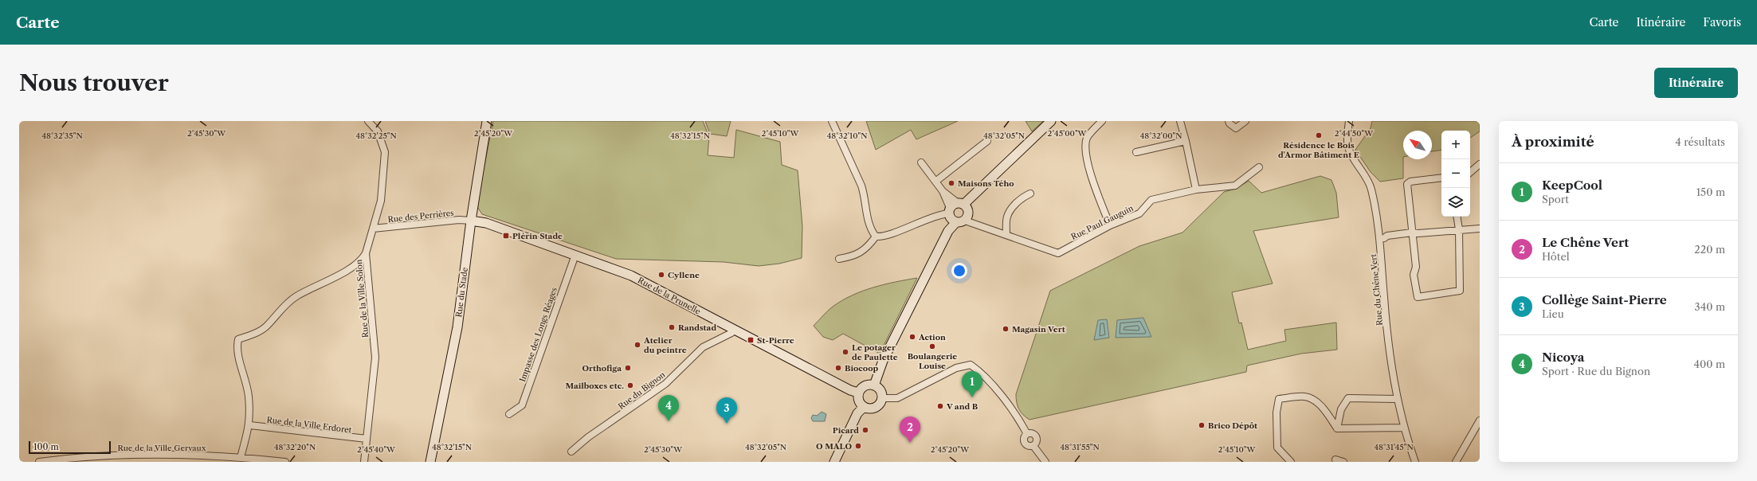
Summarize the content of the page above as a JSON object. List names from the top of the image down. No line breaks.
{"streets":{"street":["Rue des Perrières","Rue Paul Gauguin","Rue du Chêne Vert","Rue du Stade","Rue de la Prunelle","Rue de la Ville Solon","Impasse des Longs Réages","Rue du Bignon","Rue de la Ville Erdoret","Rue de la Ville Gervaux"]},"crossings":[["Rue des Perrières","Rue du Stade"],["Rue des Perrières","Rue de la Prunelle"],["Rue des Perrières","Rue de la Ville Solon"],["Rue du Stade","Rue de la Prunelle"],["Rue de la Prunelle","Impasse des Longs Réages"],["Rue de la Prunelle","Rue du Bignon"],["Rue de la Ville Solon","Rue de la Ville Erdoret"]],"places":{"other":["Résidence le Bois d'Armor Bâtiment E","Maisons Tého","Cyllene","Randstad","Magasin Vert","Action","Atelier du peintre","Boulangerie Louise","Le potager de Paulette","Orthofiga","Biocoop","Mailboxes etc.","V and B","Brico Dépôt","Picard","O MALO"],"transit":["Plérin Stade","St-Pierre"]},"scale_bar":"100 m","north":"top left","page":{"header":"Carte","nav":["Carte","Itinéraire","Favoris"],"buttons":"Itinéraire","title":"Nous trouver","heading":["À proximité","4 résultats"],"map_buttons":["+","−"],"list":[{"mark":"1","name":"KeepCool","note":"Sport","value":"150 m"},{"mark":"2","name":"Le Chêne Vert","note":"Hôtel","value":"220 m"},{"mark":"3","name":"Collège Saint-Pierre","note":"Lieu","value":"340 m"},{"mark":"4","name":"Nicoya","note":"Sport · Rue du Bignon","value":"400 m"}],"pins":["1","4","3","2"],"scale":"100 m"},"coordinates":["2°44'50\"W","2°45'30\"W","2°45'20\"W","2°45'10\"W","2°45'00\"W","48°32'25\"N","48°32'15\"N","48°32'10\"N","48°32'05\"N","48°32'00\"N","48°32'35\"N","48°32'20\"N","48°31'55\"N","48°31'45\"N","2°45'40\"W"]}
